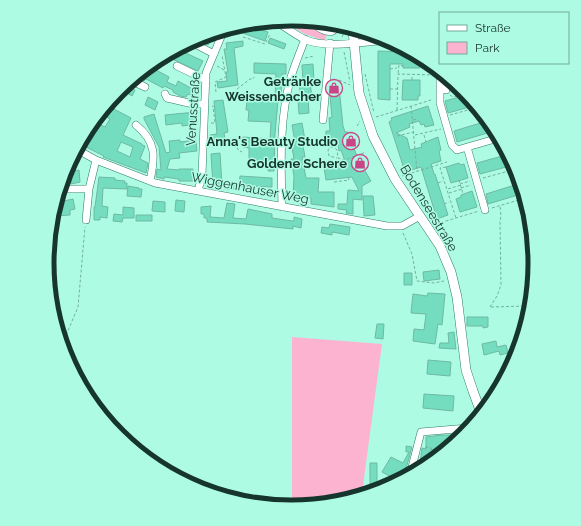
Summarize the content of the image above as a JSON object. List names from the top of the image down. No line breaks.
{"streets":{"main road":["Bodenseestraße"],"street":["Venusstraße","Wiggenhauser Weg"]},"crossings":[["Venusstraße","Wiggenhauser Weg"]],"places":{"shop":["Getränke Weissenbacher","Anna's Beauty Studio","Goldene Schere"]},"legend":["Straße","Park"]}
